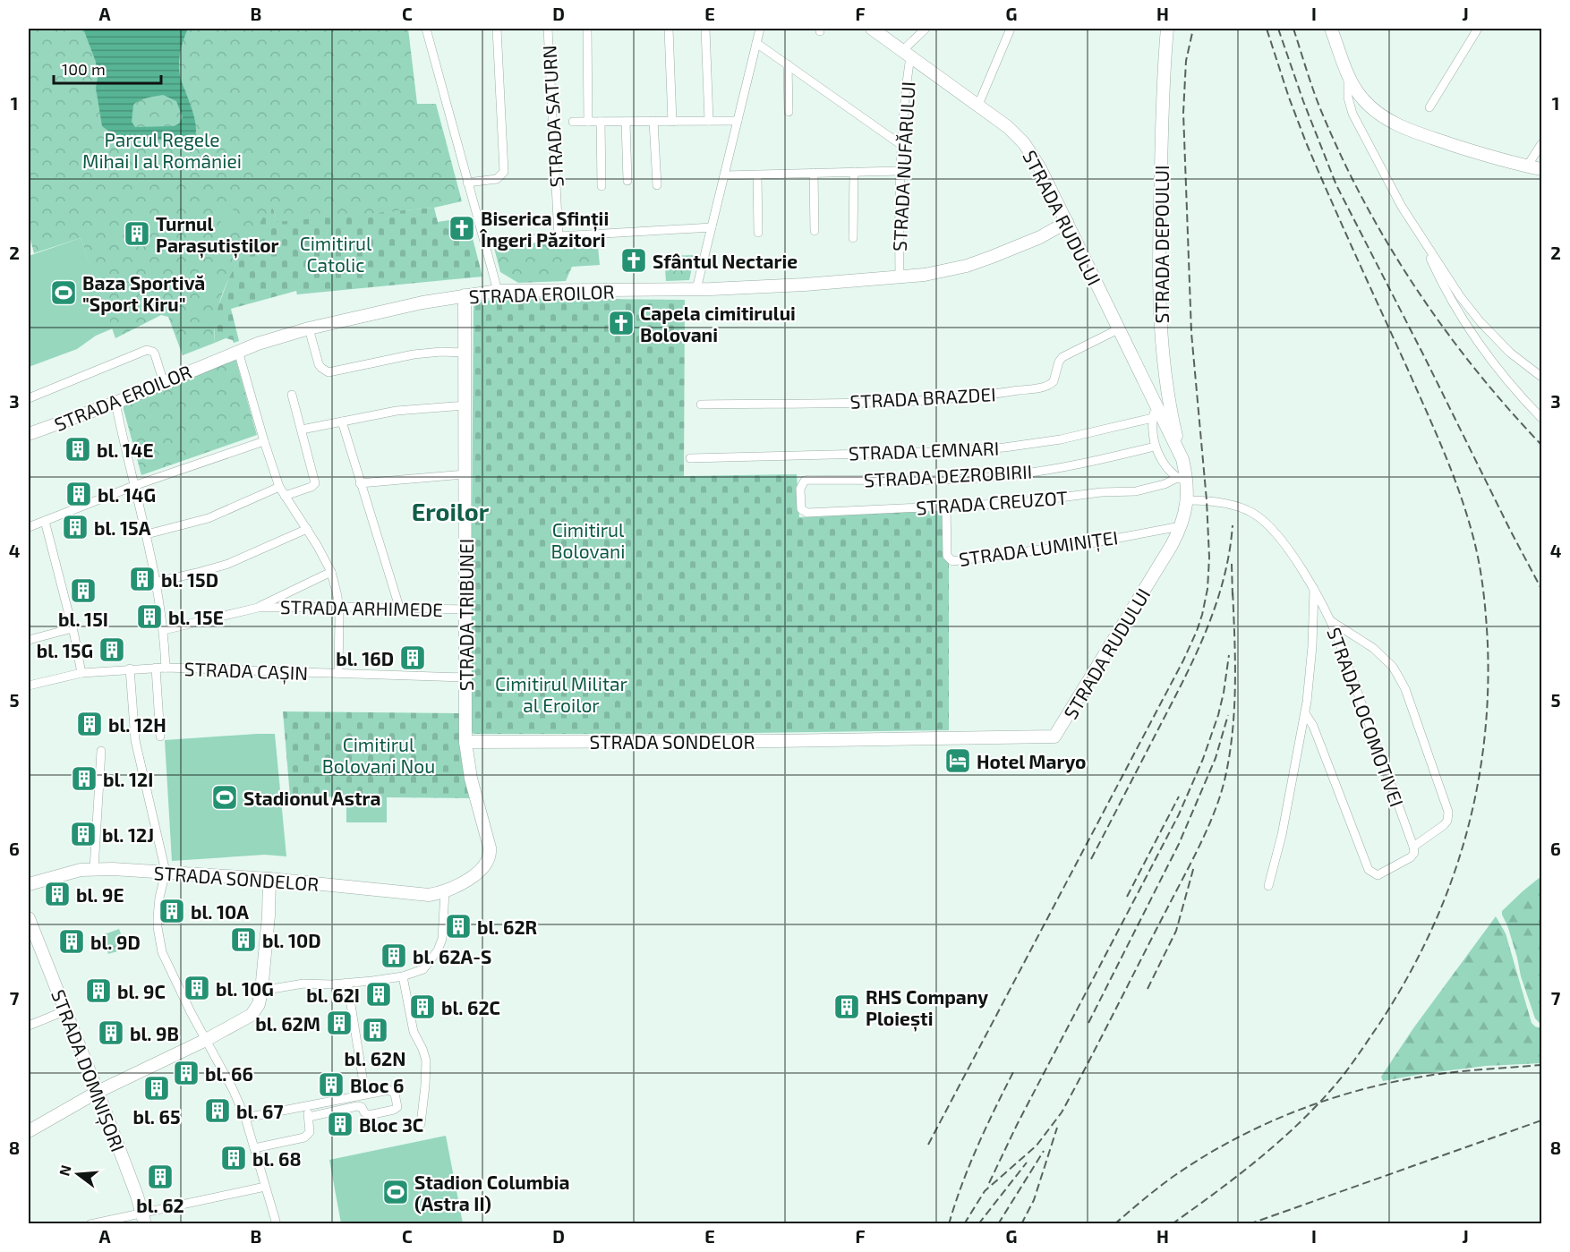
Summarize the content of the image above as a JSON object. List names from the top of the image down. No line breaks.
{"streets":{"street":["STRADA SATURN","STRADA NUFĂRULUI","STRADA RUDULUI","STRADA DEPOULUI","STRADA EROILOR","STRADA BRAZDEI","STRADA LEMNARI","STRADA DEZROBIRII","STRADA CREUZOT","STRADA LUMINIȚEI","STRADA ARHIMEDE","STRADA TRIBUNEI","STRADA CAȘIN","STRADA LOCOMOTIVEI","STRADA SONDELOR","STRADA DOMNIȘORI"]},"crossings":[["STRADA NUFĂRULUI","STRADA RUDULUI"],["STRADA NUFĂRULUI","STRADA EROILOR"],["STRADA RUDULUI","STRADA DEPOULUI"],["STRADA RUDULUI","STRADA EROILOR"],["STRADA RUDULUI","STRADA BRAZDEI"],["STRADA RUDULUI","STRADA LEMNARI"],["STRADA RUDULUI","STRADA DEZROBIRII"],["STRADA RUDULUI","STRADA CREUZOT"],["STRADA RUDULUI","STRADA LUMINIȚEI"],["STRADA RUDULUI","STRADA LOCOMOTIVEI"],["STRADA RUDULUI","STRADA SONDELOR"],["STRADA EROILOR","STRADA TRIBUNEI"],["STRADA DEZROBIRII","STRADA CREUZOT"],["STRADA CREUZOT","STRADA LUMINIȚEI"],["STRADA ARHIMEDE","STRADA TRIBUNEI"],["STRADA TRIBUNEI","STRADA CAȘIN"],["STRADA TRIBUNEI","STRADA SONDELOR"]],"districts":["Eroilor"],"parks":["Parcul Regele Mihai I al României","Cimitirul Catolic","Cimitirul Bolovani","Cimitirul Militar al Eroilor","Cimitirul Bolovani Nou"],"places":{"church":["Biserica Sfinții Îngeri Păzitori","Sfântul Nectarie","Capela cimitirului Bolovani"],"building":["Turnul Parașutiștilor","bl. 14E","bl. 14G","bl. 15A","bl. 15D","bl. 15I","bl. 15E","bl. 15G","bl. 16D","bl. 12H","bl. 12I","bl. 12J","bl. 9E","bl. 10A","bl. 62R","bl. 10D","bl. 9D","bl. 62A-S","bl. 10G","bl. 9C","bl. 62I","bl. 62C","RHS Company Ploiești","bl. 62M","bl. 62N","bl. 9B","bl. 66","Bloc 6","bl. 65","bl. 67","Bloc 3C","bl. 68","bl. 62"],"sports":["Baza Sportivă \"Sport Kiru\"","Stadionul Astra","Stadion Columbia (Astra II)"],"hotel":["Hotel Maryo"]},"scale_bar":"100 m","north":"left","grid":{"columns":["A","B","C","D","E","F","G","H","I","J"],"rows":["1","2","3","4","5","6","7","8"]}}
